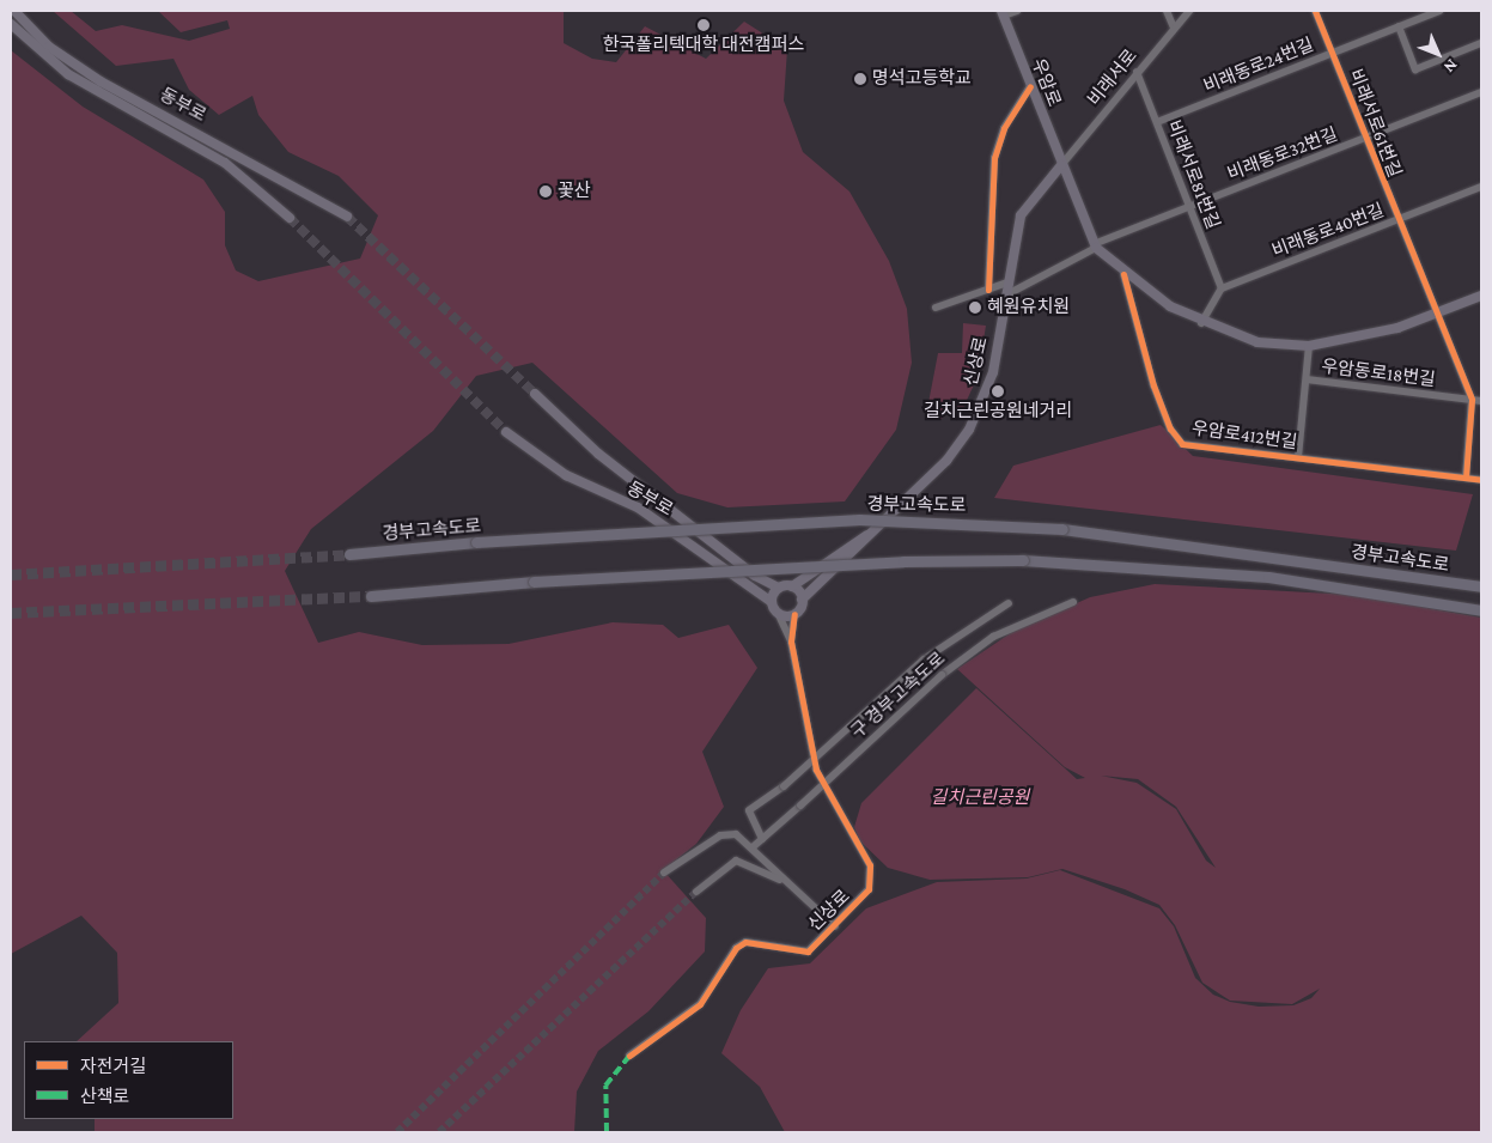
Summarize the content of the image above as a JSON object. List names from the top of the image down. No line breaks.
{"streets":{"highway":["경부고속도로"],"main road":["우암로","동부로","신상로"],"street":["비래동로24번길","비래서로","비래서로61번길","비래동로32번길","비래서로81번길","비래동로40번길","우암동로18번길","우암로412번길","구 경부고속도로"]},"crossings":[["비래동로24번길","비래서로61번길"],["비래동로24번길","비래서로81번길"],["비래서로","우암로"],["비래서로","비래서로81번길"],["비래서로","신상로"],["우암로","비래서로61번길"],["우암로","비래동로32번길"],["우암로","신상로"],["우암로","우암로412번길"],["비래서로61번길","비래동로32번길"],["비래서로61번길","비래동로40번길"],["비래서로61번길","우암동로18번길"],["비래동로32번길","비래서로81번길"],["비래동로32번길","신상로"],["비래서로81번길","비래동로40번길"],["신상로","구 경부고속도로"],["우암동로18번길","우암로412번길"]],"parks":["길치근린공원"],"places":["한국폴리텍대학 대전캠퍼스","명석고등학교","꽃산","혜원유치원","길치근린공원네거리"],"legend":["자전거길","산책로"],"north":"bottom right"}
